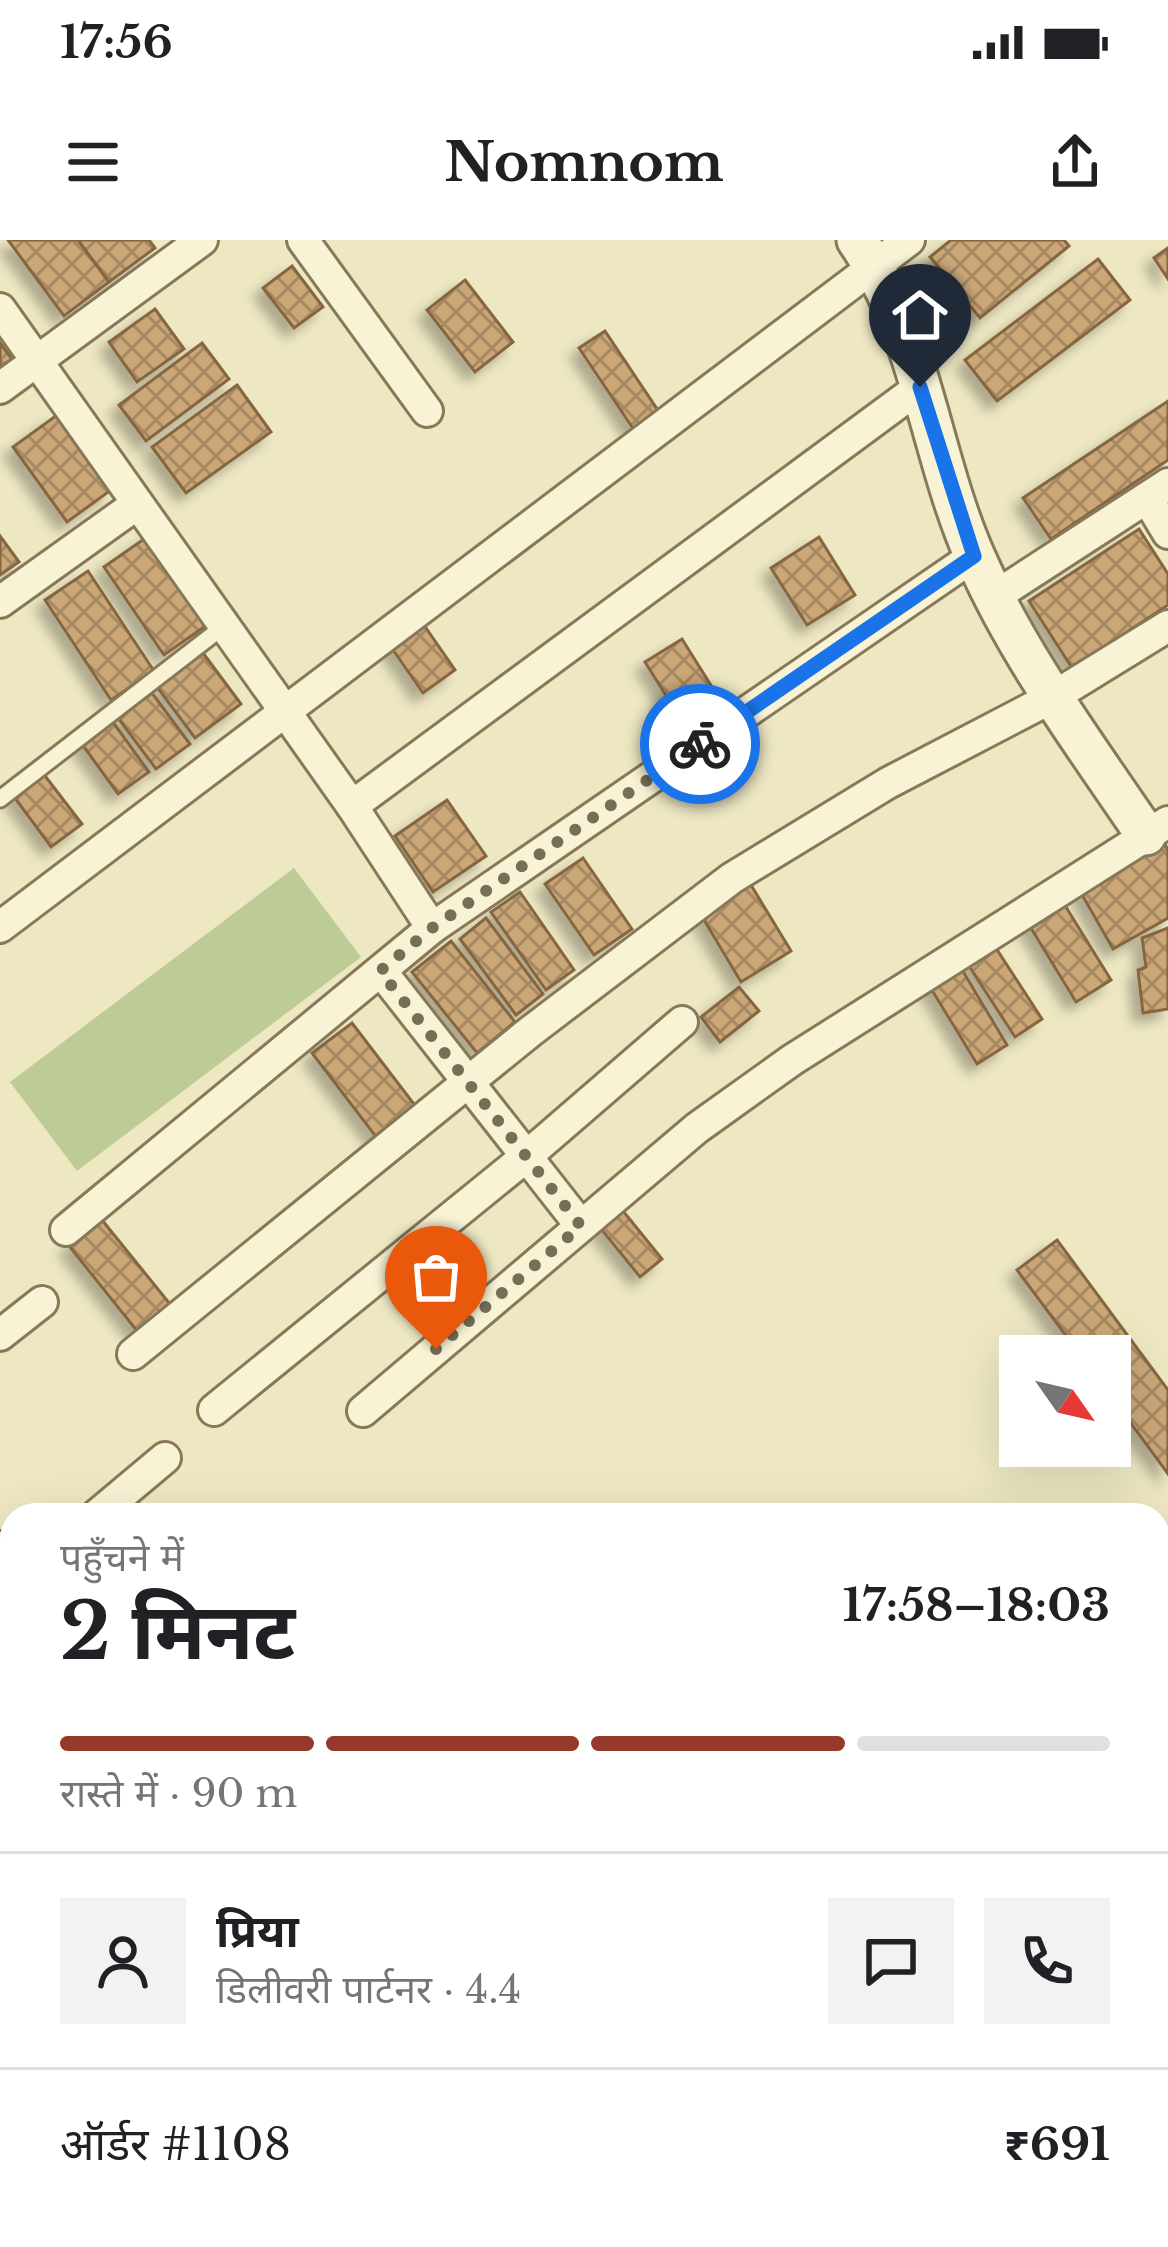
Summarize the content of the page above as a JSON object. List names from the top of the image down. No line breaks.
{"north":"bottom right","page":{"status":"17:56","header":"Nomnom","heading":["2 मिनट","पहुँचने में","17:58–18:03"],"panel":["प्रिया","डिलीवरी पार्टनर · 4.4","ऑर्डर #1108","₹691"],"bar":"रास्ते में · 90 m"}}
